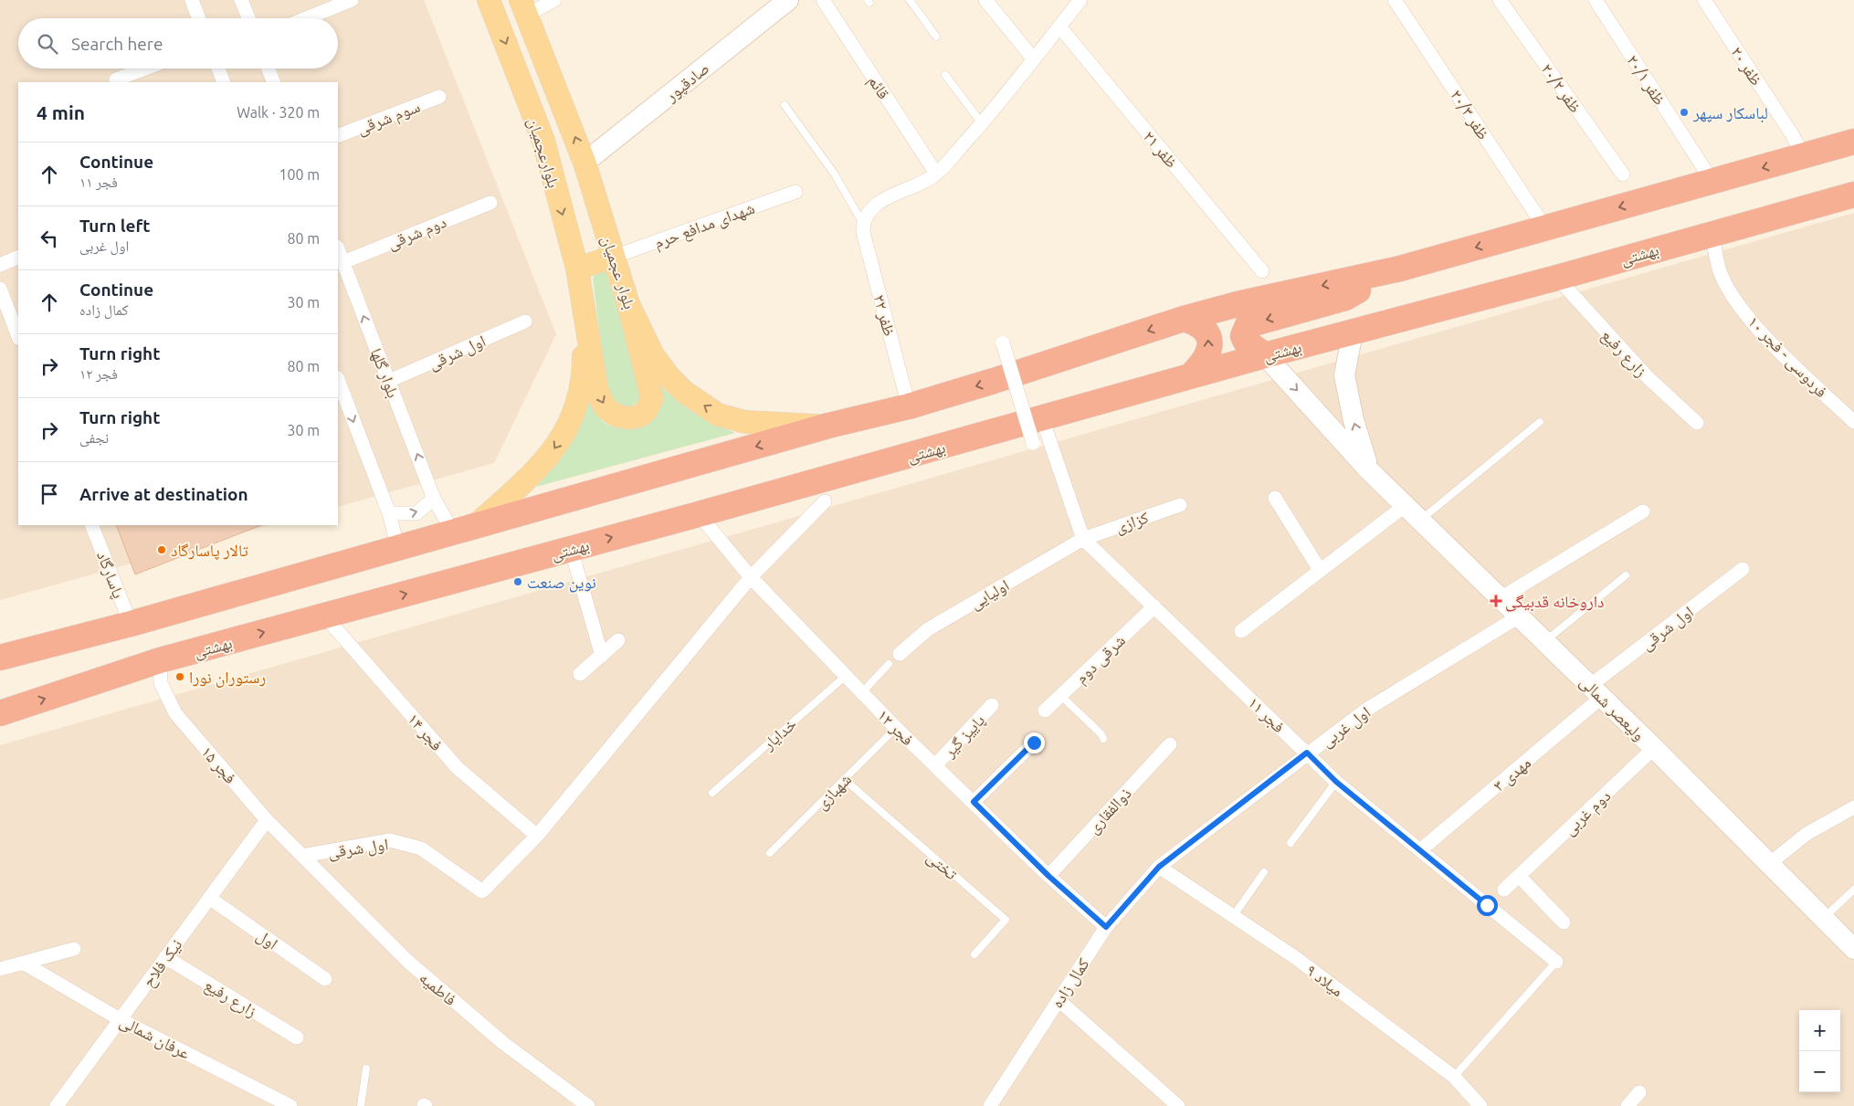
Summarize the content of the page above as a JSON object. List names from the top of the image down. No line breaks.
{"streets":{"highway":["بهشتی"],"main road":["صادقپور","بلوارعجمیان","بلوار عجمیان","ولیعصر شمالی"],"street":["ظفر ۲۰","ظفر ۲۰/۱","قائم","ظفر ۲۰/۲","ظفر ۲۰/۳","سوم شرقی","ظفر ۲۱","شهدای مدافع حرم","دوم شرقی","ظفر ۲۲","اول شرقی","زارع رفیع","فردوسی - فجر ۱۰","بلوار گلها","کزازی","پاسارگاد","اولیایی","شرقی دوم","فجر ۱۱","اول غربی","فجر ۱۲","فجر ۱۴","پاییز گیر","فجر ۱۵","مهدی ۳","ذوالفقاری","دوم غربی","اول","نیک فلاح","میلاد ۹","کمال زاده","فاطمیه","عرفان شمالی"],"lane":["خدایار","شهبازی","تختی"]},"crossings":[["صادقپور","بلوار عجمیان"],["شهدای مدافع حرم","بلوار عجمیان"],["دوم شرقی","بلوار گلها"],["بهشتی","زارع رفیع"],["بهشتی","فردوسی - فجر ۱۰"],["بهشتی","ولیعصر شمالی"],["بهشتی","فجر ۱۱"],["بهشتی","فجر ۱۲"],["بهشتی","فجر ۱۴"],["بهشتی","فجر ۱۵"],["اول شرقی","بلوار گلها"],["اول شرقی","ولیعصر شمالی"],["اول شرقی","فجر ۱۴"],["اول شرقی","فجر ۱۵"],["اول شرقی","مهدی ۳"],["اول شرقی","فاطمیه"],["زارع رفیع","نیک فلاح"],["کزازی","اولیایی"],["کزازی","فجر ۱۱"],["اولیایی","فجر ۱۱"],["شرقی دوم","فجر ۱۱"],["ولیعصر شمالی","اول غربی"],["ولیعصر شمالی","مهدی ۳"],["ولیعصر شمالی","دوم غربی"],["فجر ۱۱","اول غربی"],["فجر ۱۱","مهدی ۳"],["اول غربی","میلاد ۹"],["اول غربی","کمال زاده"],["فجر ۱۲","خدایار"],["فجر ۱۲","پاییز گیر"],["فجر ۱۲","شهبازی"],["فجر ۱۲","ذوالفقاری"],["فجر ۱۲","کمال زاده"],["فجر ۱۵","نیک فلاح"],["فجر ۱۵","فاطمیه"],["شهبازی","تختی"],["اول","نیک فلاح"],["نیک فلاح","عرفان شمالی"],["میلاد ۹","کمال زاده"]],"one_way":["بلوارعجمیان","بلوار عجمیان"],"places":{"other":["لباسکار سپهر","تالار پاسارگاد","نوین صنعت","رستوران نورا"],"health":["داروخانه قدبیگی"]},"page":{"search":"Search here","heading":["4 min","Walk · 320 m"],"list":[["Continue","فجر ۱۱","100 m"],["Turn left","اول غربی","80 m"],["Continue","کمال زاده","30 m"],["Turn right","فجر ۱۲","80 m"],["Turn right","نجفی","30 m"],"Arrive at destination"],"map_buttons":["+","−"]}}
